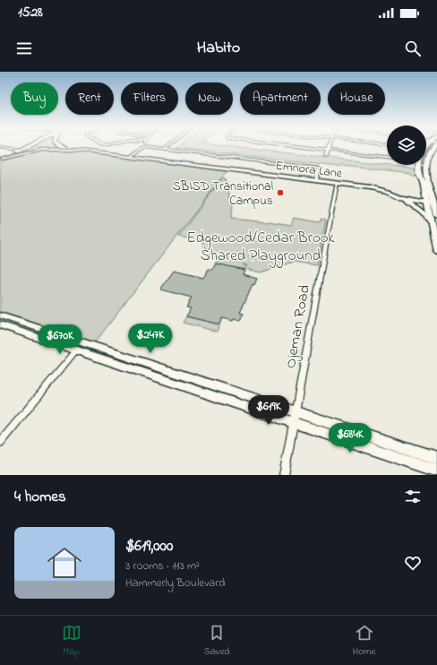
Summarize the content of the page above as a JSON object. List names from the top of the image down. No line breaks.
{"streets":{"street":["Emnora Lane","Ojeman Road"]},"crossings":[["Emnora Lane","Ojeman Road"]],"parks":["Edgewood/Cedar Brook Shared Playground"],"places":["SBISD Transitional Campus"],"page":{"status":"15:28","header":"Habito","chip":["Buy","Rent","Filters","New","Apartment","House"],"price":["$247K","$670K","$619K","$684K"],"heading":"4 homes","list":[{"name":"$619,000","note":"3 rooms · 113 m² · Hammerly Boulevard"}],"tabs":["Map","Saved","Home"]}}
